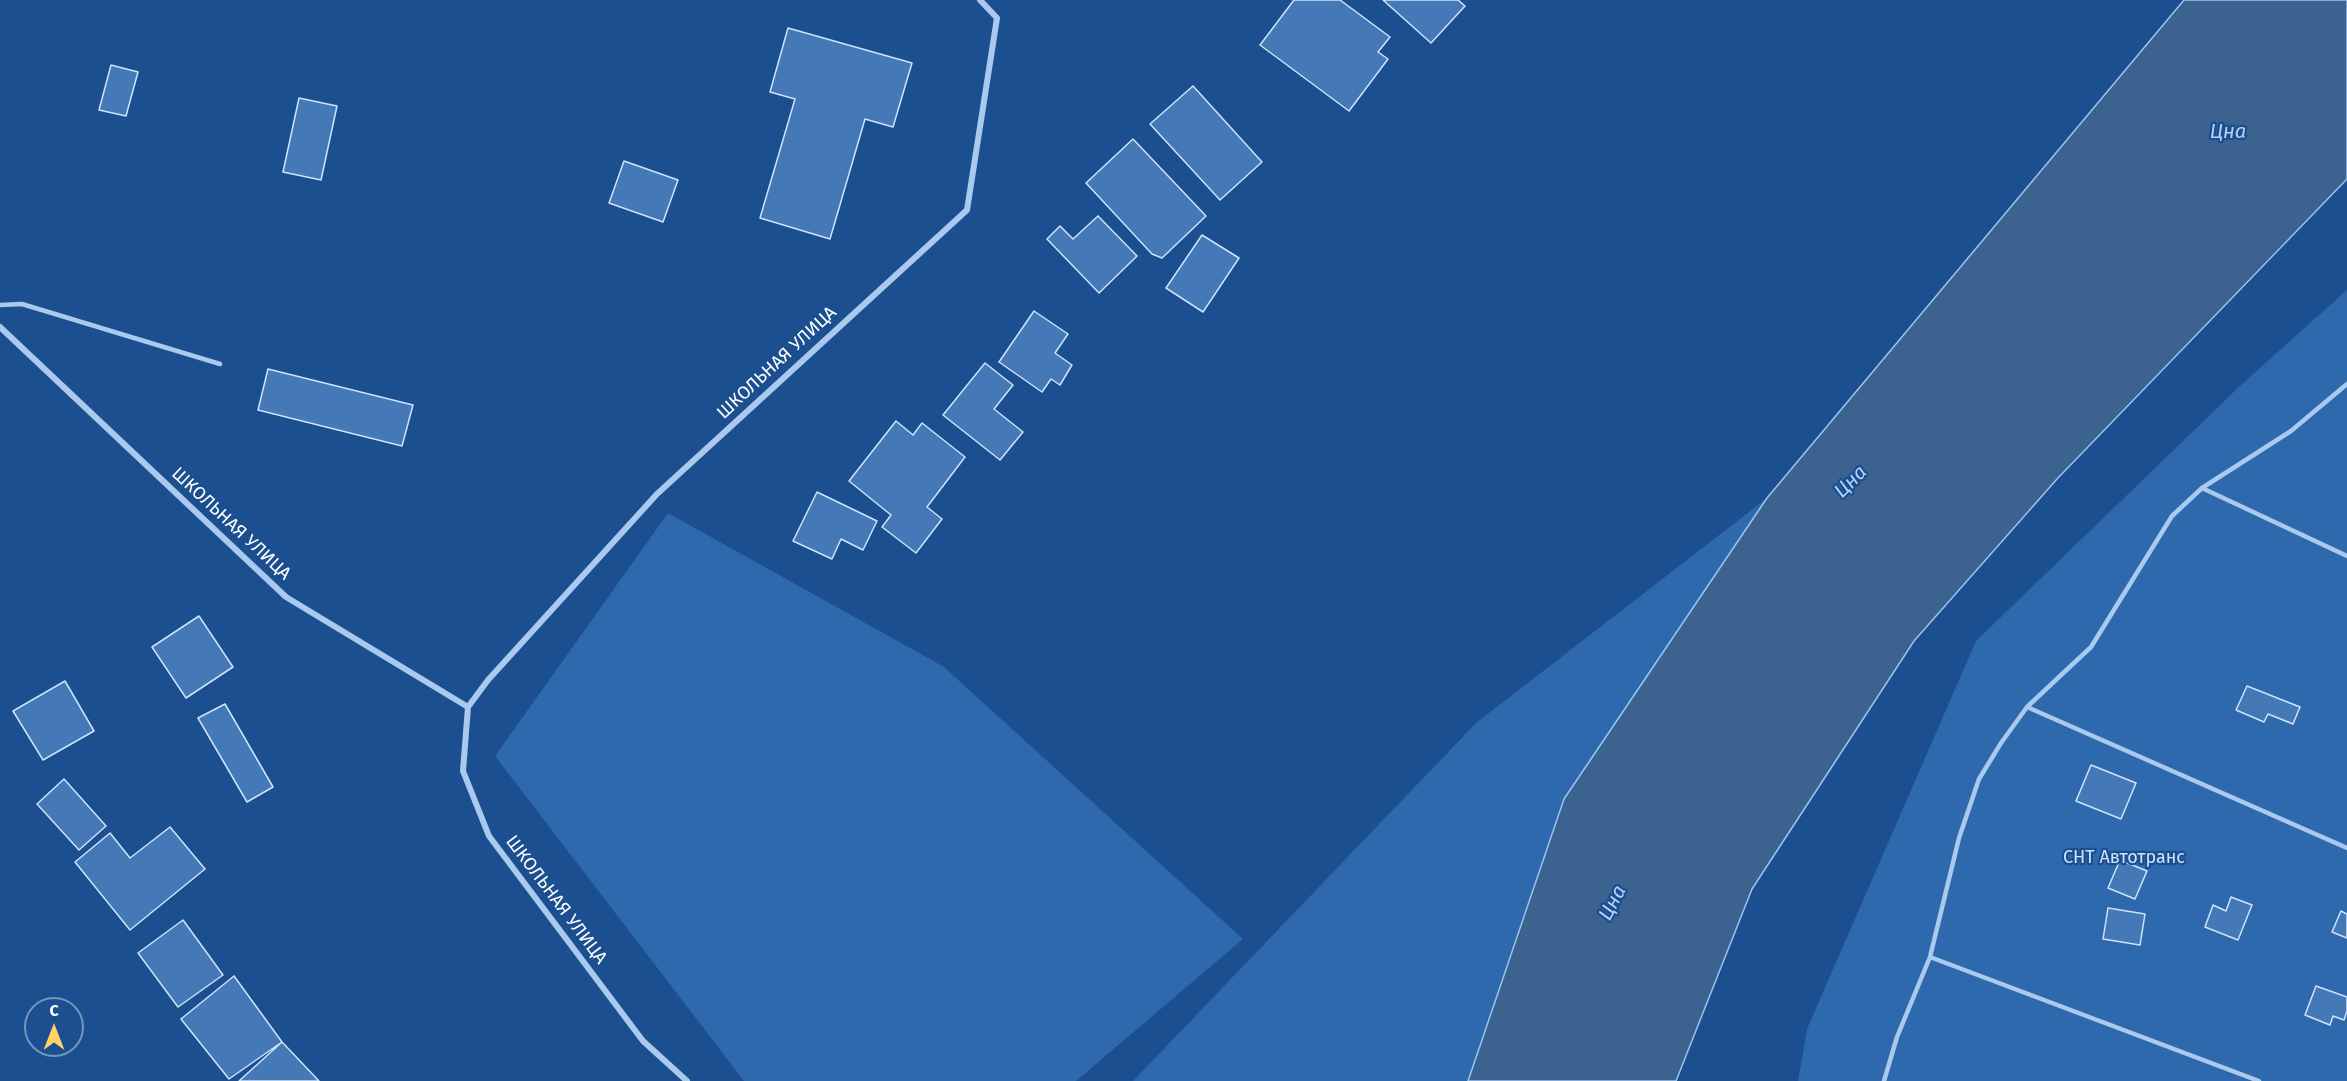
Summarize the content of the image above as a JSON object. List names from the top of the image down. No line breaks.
{"streets":{"street":["ШКОЛЬНАЯ УЛИЦА"]},"water":["Цна"],"parks":["СНТ Автотранс"],"north":"top"}
